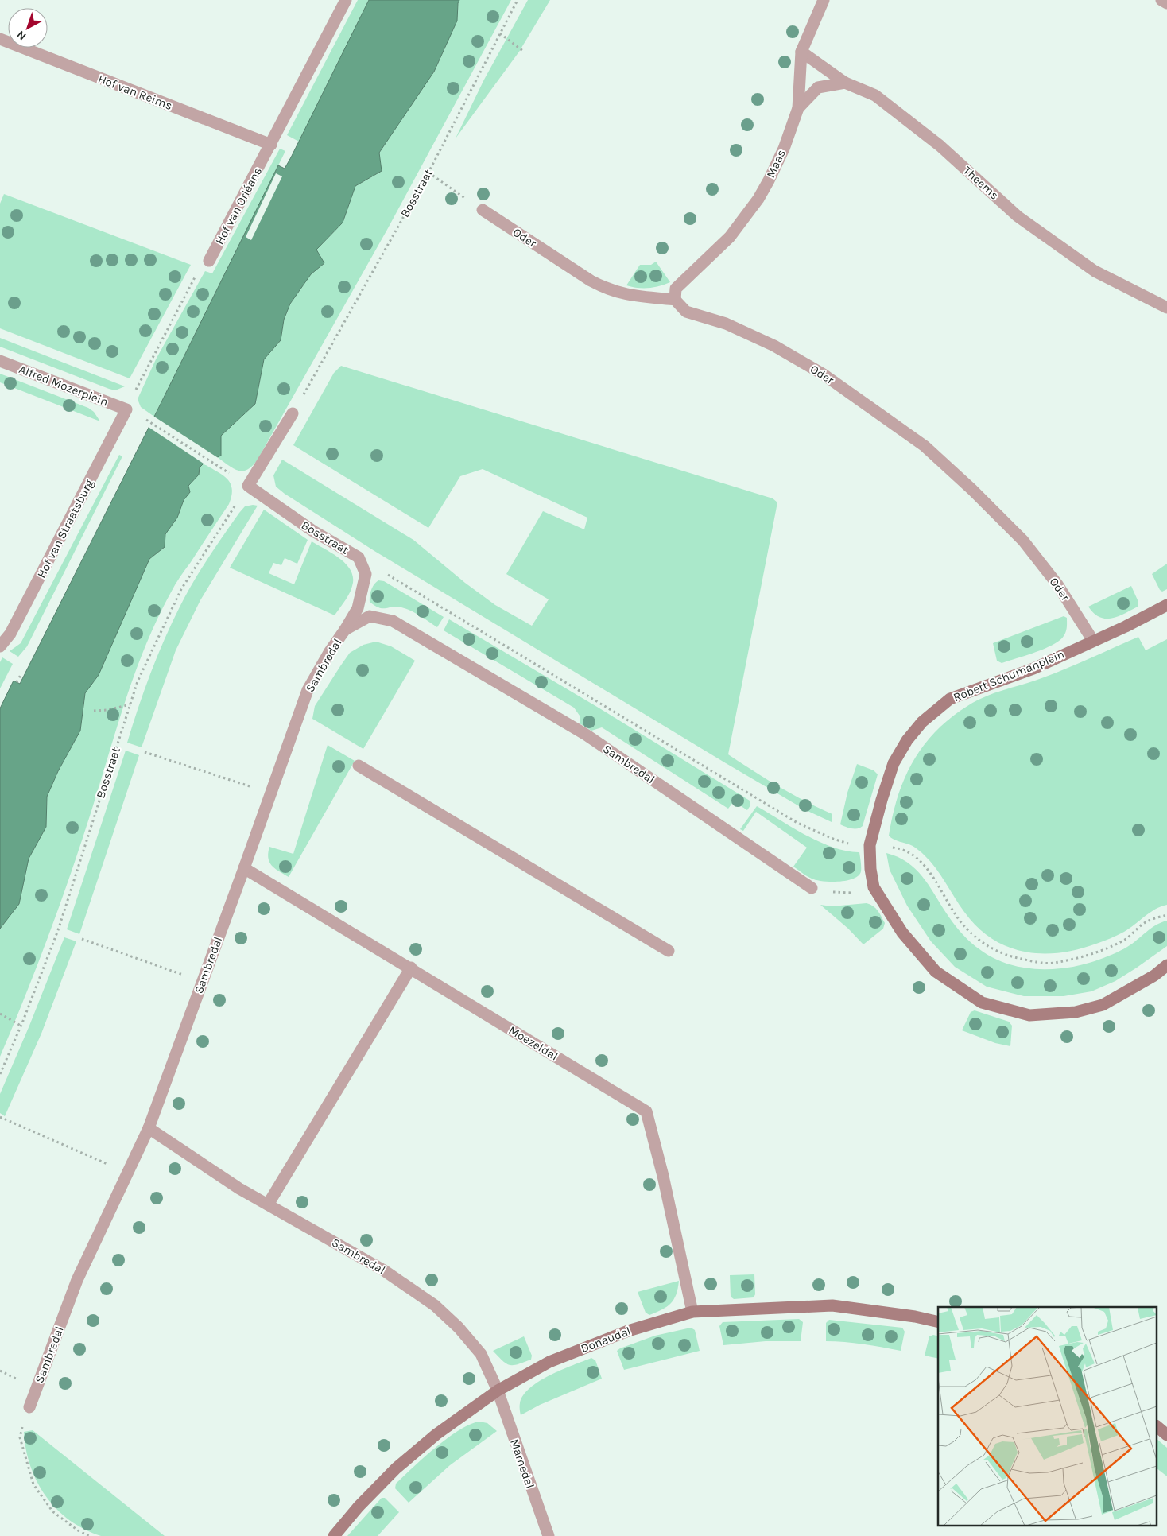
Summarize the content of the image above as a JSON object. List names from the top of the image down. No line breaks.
{"streets":{"street":["Hof van Reims","Maas","Theems","Bosstraat","Hof van Orléans","Oder","Alfred Mozerplein","Hof van Straatsburg","Sambredal","Robert Schumanplein","Moezeldal","Donaudal","Marnedal"]},"crossings":[["Hof van Reims","Hof van Orléans"],["Maas","Theems"],["Maas","Oder"],["Bosstraat","Sambredal"],["Oder","Robert Schumanplein"],["Alfred Mozerplein","Hof van Straatsburg"],["Sambredal","Moezeldal"],["Sambredal","Donaudal"],["Sambredal","Marnedal"],["Moezeldal","Donaudal"],["Donaudal","Marnedal"]],"north":"bottom left"}
